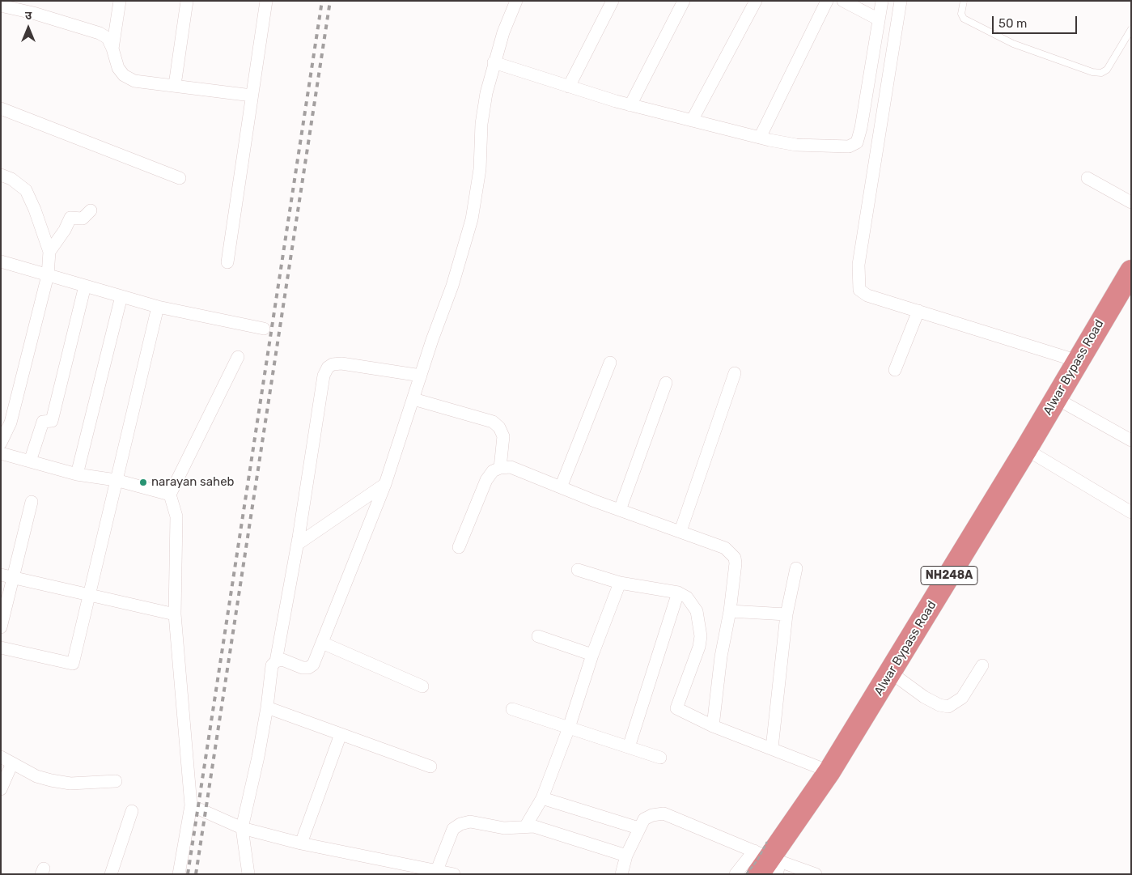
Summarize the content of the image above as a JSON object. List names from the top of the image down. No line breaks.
{"streets":{"highway":["Alwar Bypass Road","NH248A"]},"places":["narayan saheb"],"scale_bar":"50 m","north":"top"}
